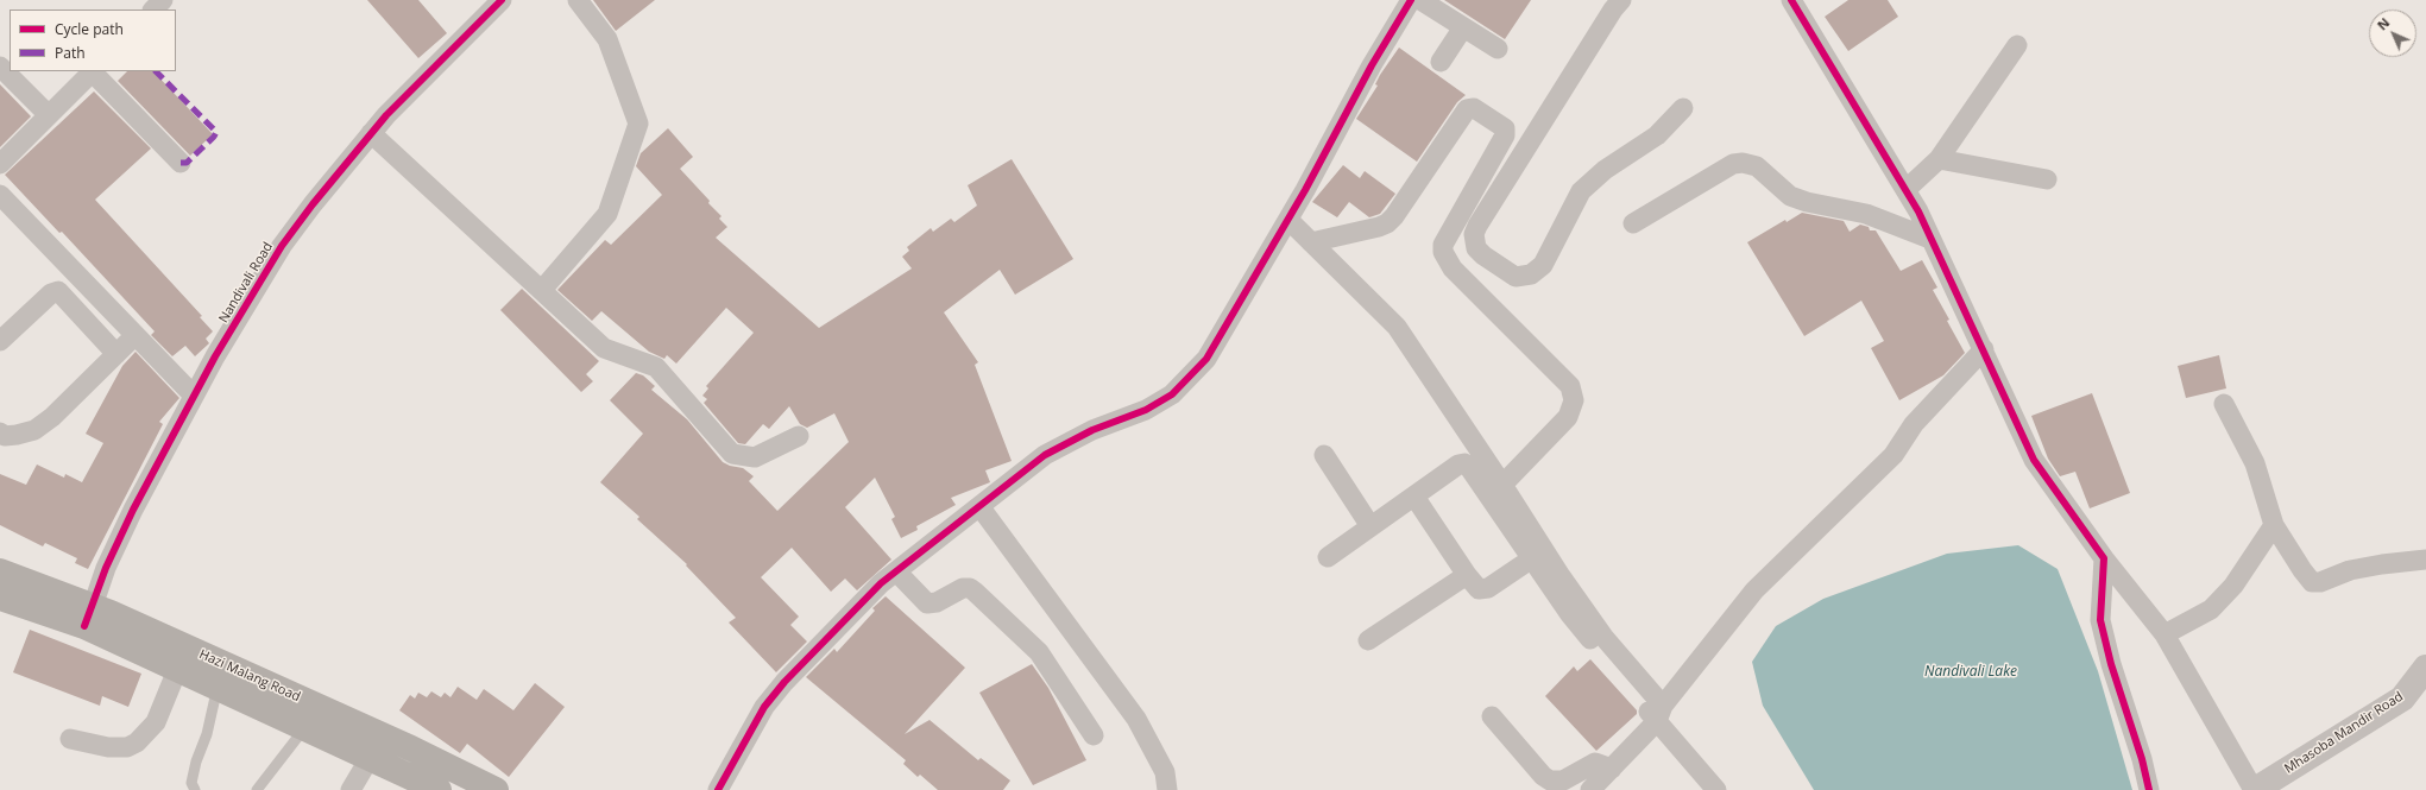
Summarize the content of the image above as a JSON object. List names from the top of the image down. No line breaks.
{"streets":{"main road":["Hazi Malang Road"],"street":["Nandivali Road","Mhasoba Mandir Road"]},"crossings":[["Nandivali Road","Hazi Malang Road"]],"water":["Nandivali Lake"],"legend":["Cycle path","Path"],"north":"top left"}
